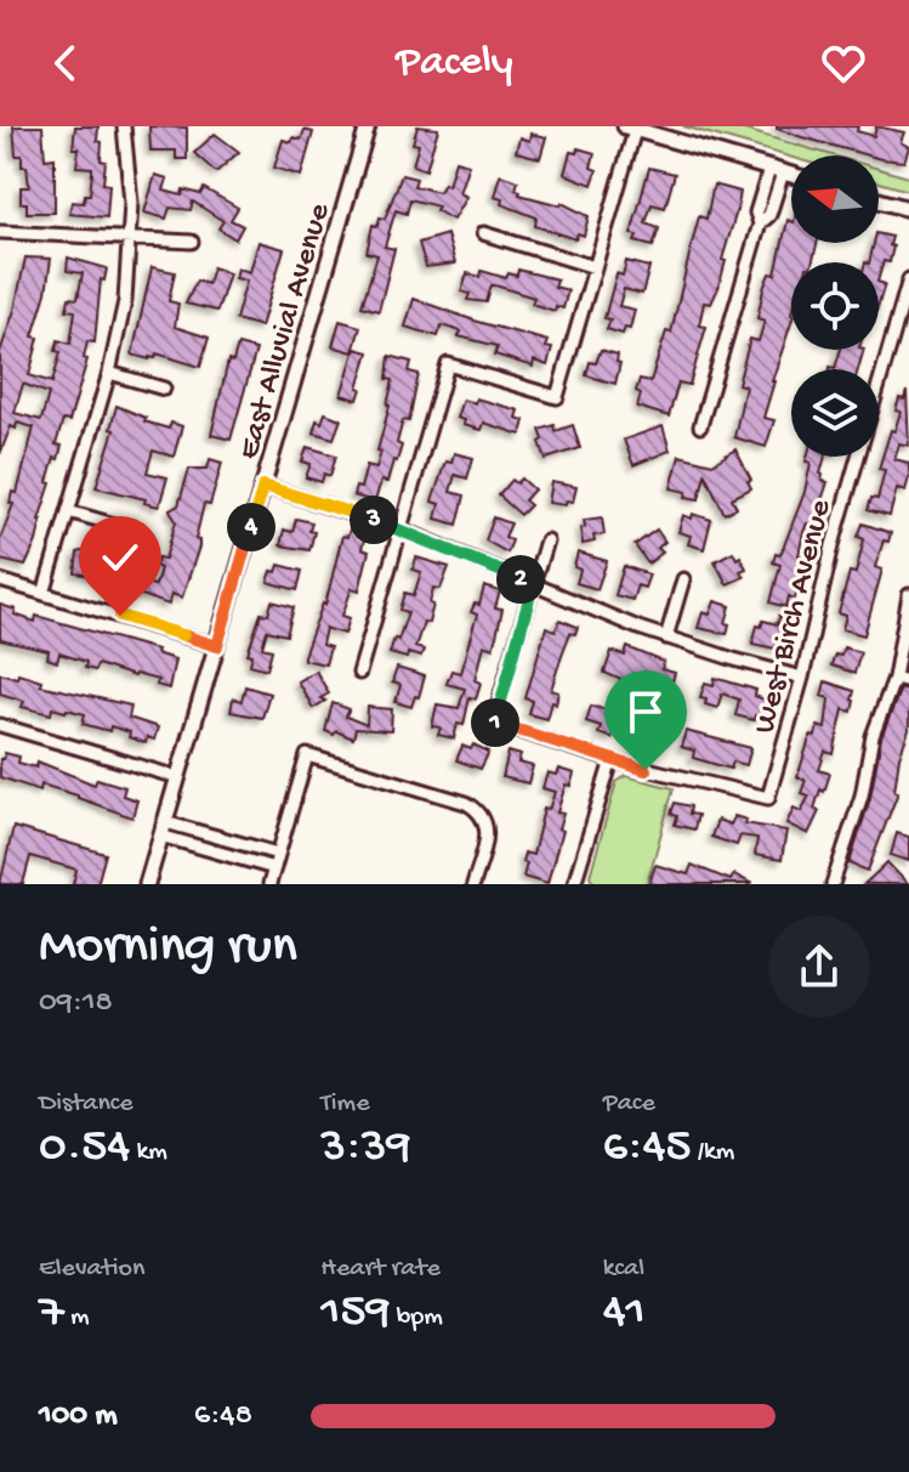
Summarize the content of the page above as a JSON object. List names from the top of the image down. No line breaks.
{"streets":{"street":["East Alluvial Avenue","West Birch Avenue"]},"north":"left","page":{"header":"Pacely","pins":["3","4","2","1"],"heading":["Morning run","09:18"],"stats":[["Distance","0.54 km"],["Time","3:39"],["Pace","6:45 /km"],["Elevation","7 m"],["Heart rate","159 bpm"],["kcal","41"]],"list":[{"name":"100 m","note":"6:48"}]}}
